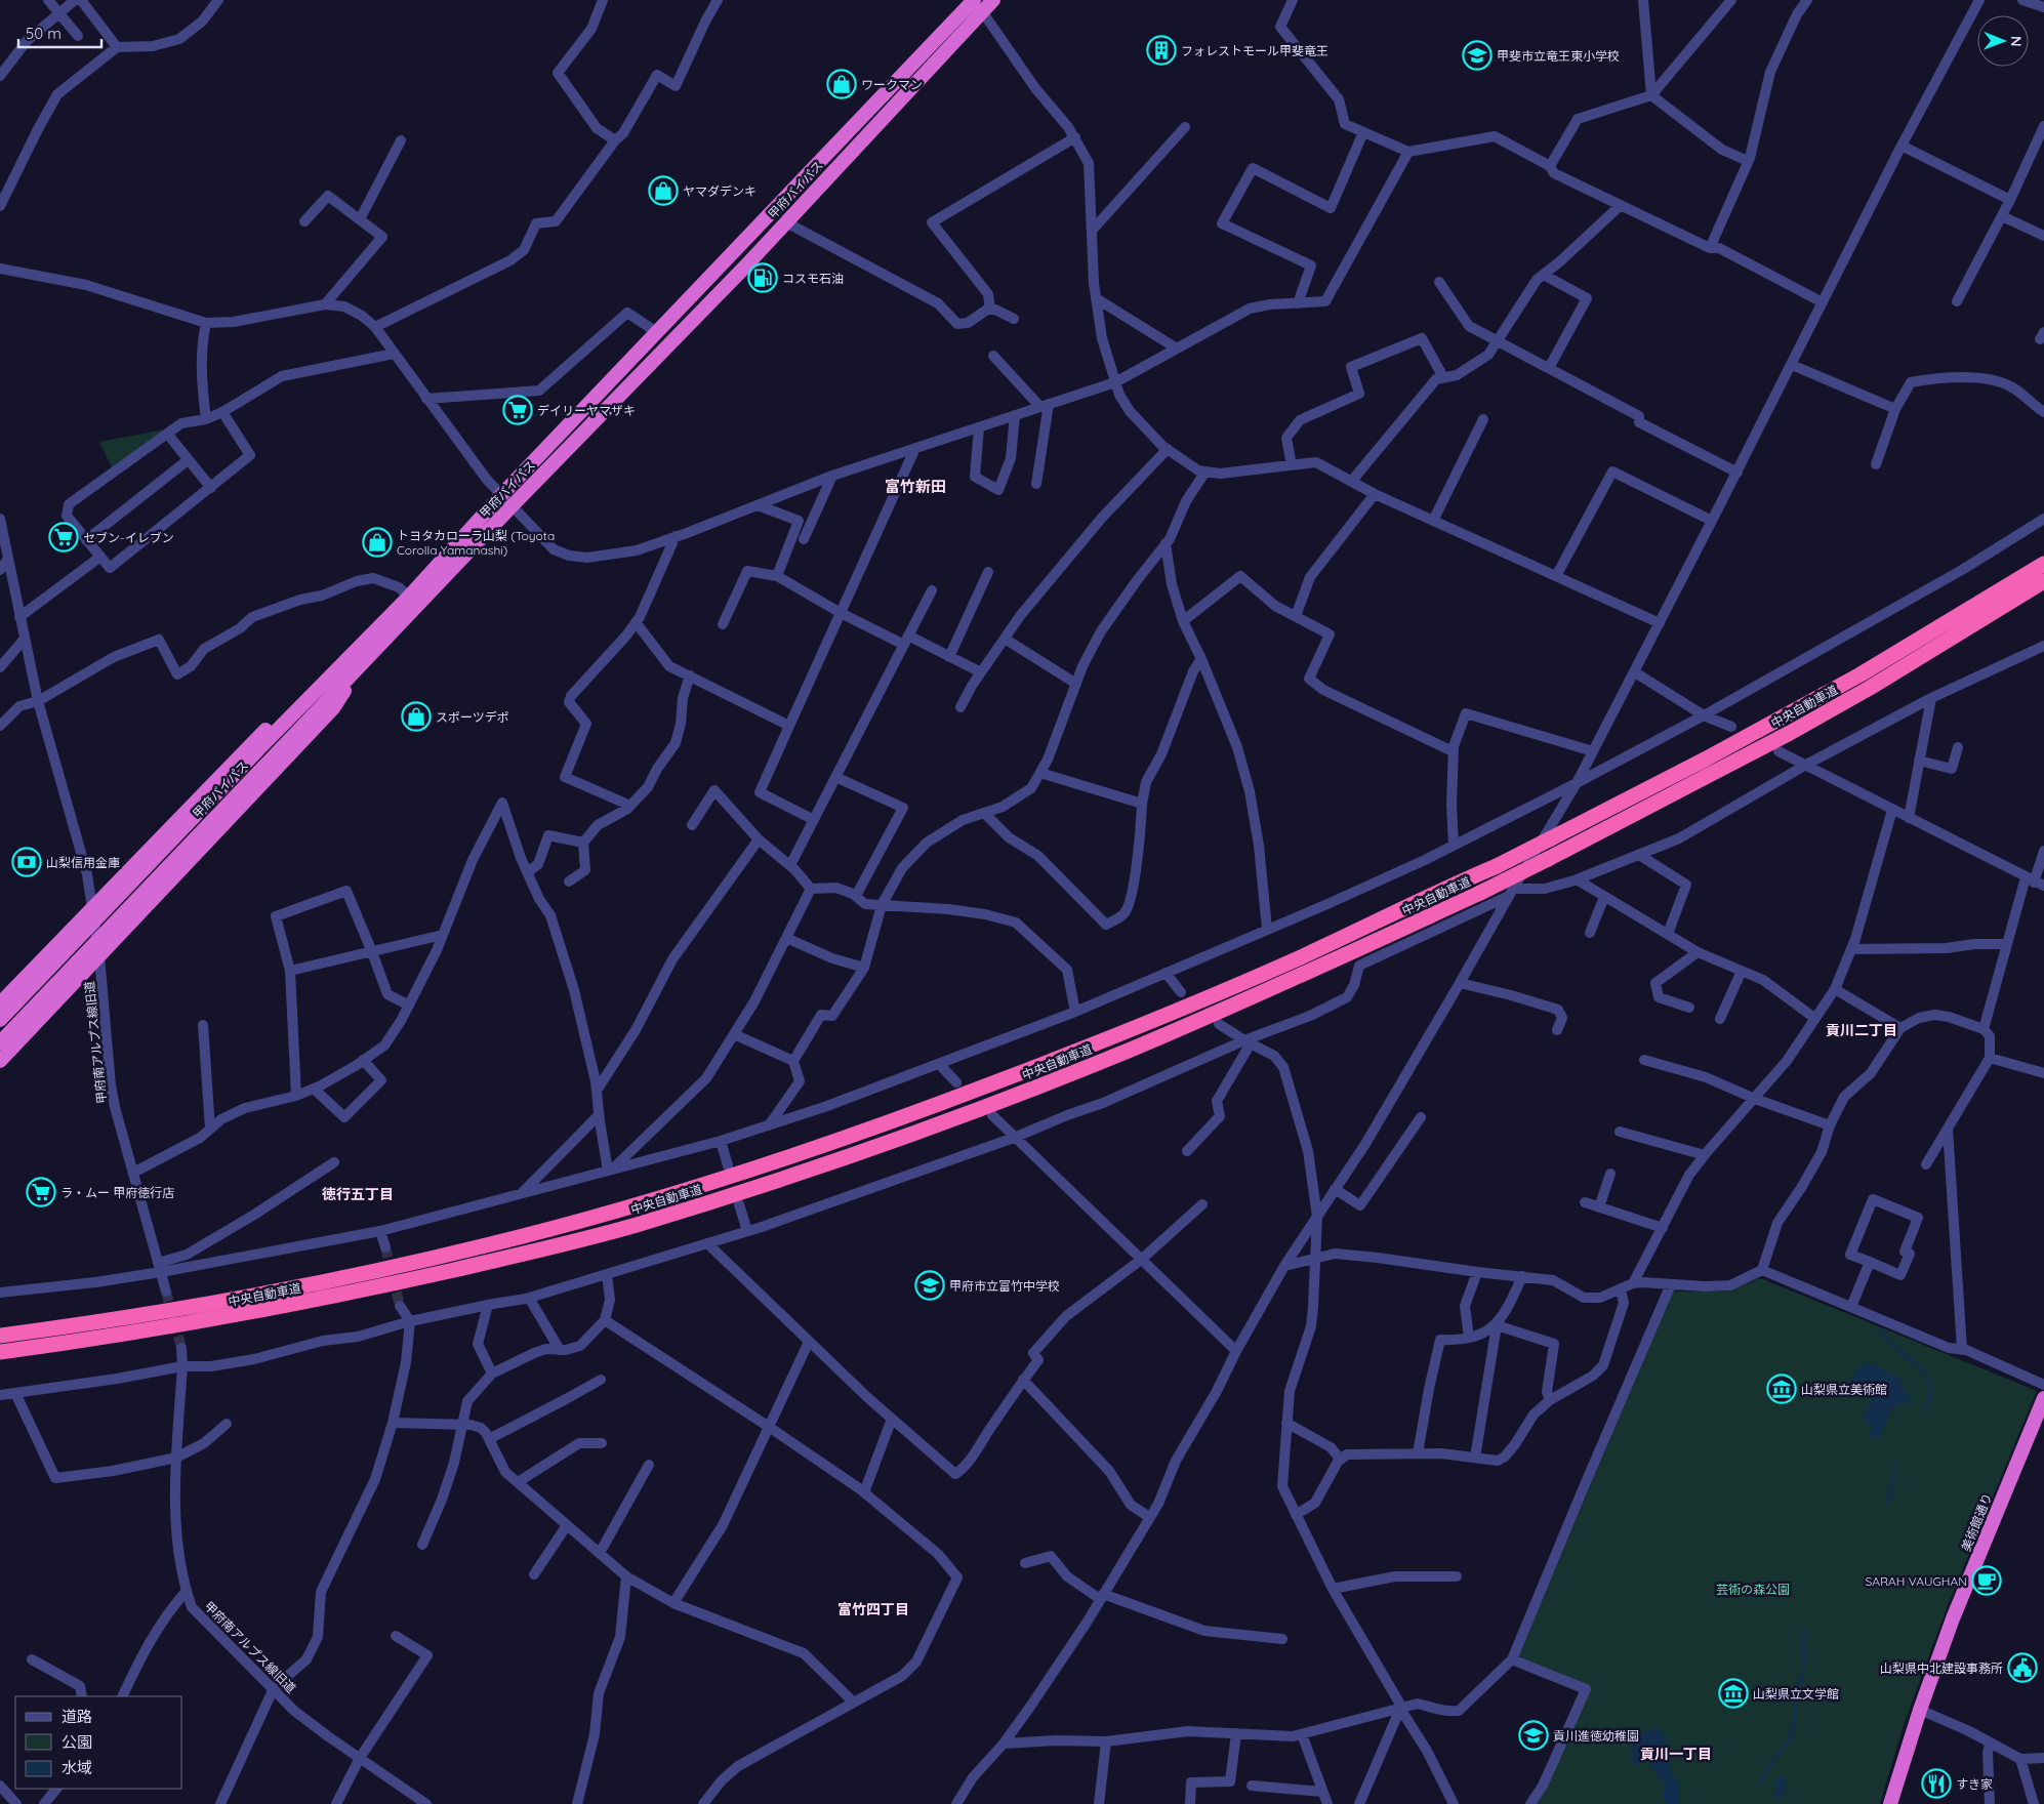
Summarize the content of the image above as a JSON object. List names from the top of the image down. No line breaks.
{"streets":{"highway":["甲府バイパス","中央自動車道","美術館通り"],"street":["甲府南アルプス線旧道"]},"districts":["富竹新田","貢川二丁目","徳行五丁目","富竹四丁目","貢川一丁目"],"parks":["芸術の森公園"],"places":{"building":["フォレストモール甲斐竜王"],"school or university":["甲斐市立竜王東小学校","甲府市立富竹中学校","貢川進徳幼稚園"],"shop":["ワークマン","ヤマダデンキ","トヨタカローラ山梨 (Toyota Corolla Yamanashi)","スポーツデポ"],"fuel station":["コスモ石油"],"supermarket":["デイリーヤマザキ","セブン-イレブン","ラ・ムー 甲府徳行店"],"bank":["山梨信用金庫"],"museum":["山梨県立美術館","山梨県立文学館"],"cafe":["SARAH VAUGHAN"],"public building":["山梨県中北建設事務所"],"restaurant":["すき家"]},"legend":["道路","公園","水域"],"scale_bar":"50 m","north":"right"}
